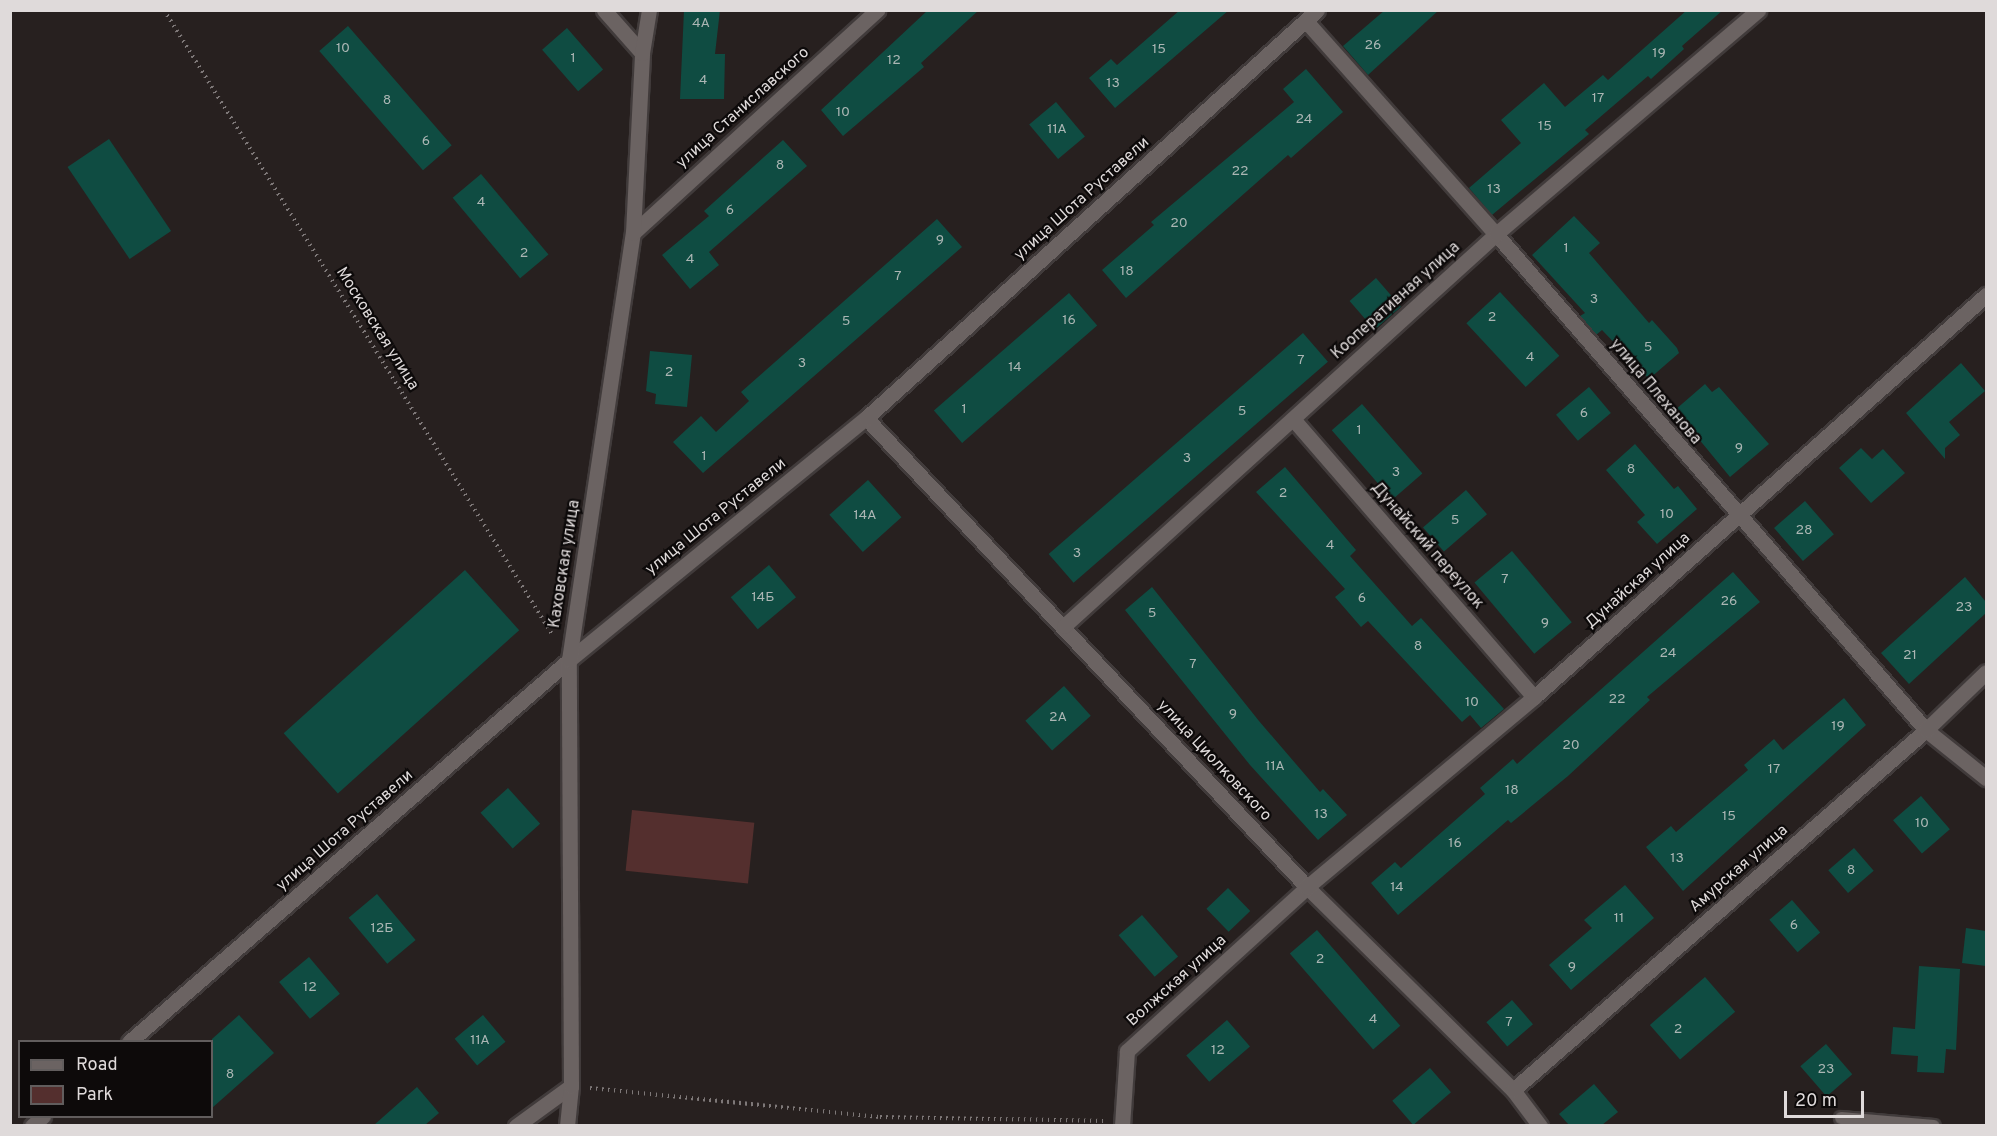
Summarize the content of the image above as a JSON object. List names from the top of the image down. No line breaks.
{"streets":{"street":["улица Станиславского","улица Шота Руставели","Кооперативная улица","улица Плеханова","Дунайский переулок","Каховская улица","Дунайская улица","улица Циолковского","Амурская улица","Волжская улица"],"path":["Московская улица"]},"crossings":[["улица Станиславского","Каховская улица"],["улица Шота Руставели","Московская улица"],["улица Шота Руставели","улица Плеханова"],["улица Шота Руставели","Каховская улица"],["улица Шота Руставели","улица Циолковского"],["Кооперативная улица","улица Плеханова"],["Кооперативная улица","Дунайский переулок"],["Кооперативная улица","улица Циолковского"],["Московская улица","Каховская улица"],["улица Плеханова","Дунайская улица"],["улица Плеханова","Амурская улица"],["Дунайский переулок","Дунайская улица"],["Дунайская улица","улица Циолковского"],["Дунайская улица","Волжская улица"],["улица Циолковского","Амурская улица"],["улица Циолковского","Волжская улица"]],"house_numbers":["4А","26","10","15","19","1","12","4","13","17","8","10","24","15","11А","6","8","22","13","4","6","20","9","1","2","4","18","7","3","2","16","5","5","4","7","3","14","2","1","5","6","1","9","1","3","8","3","2","10","14А","5","28","4","3","7","14Б","6","26","23","5","9","8","24","21","7","22","10","9","2А","19","20","11А","17","18","13","15","10","16","13","8","14","11","6","12Б","2","9","12","4","7","2","11А","12","23","8"],"legend":["Road","Park"],"scale_bar":"20 m"}
